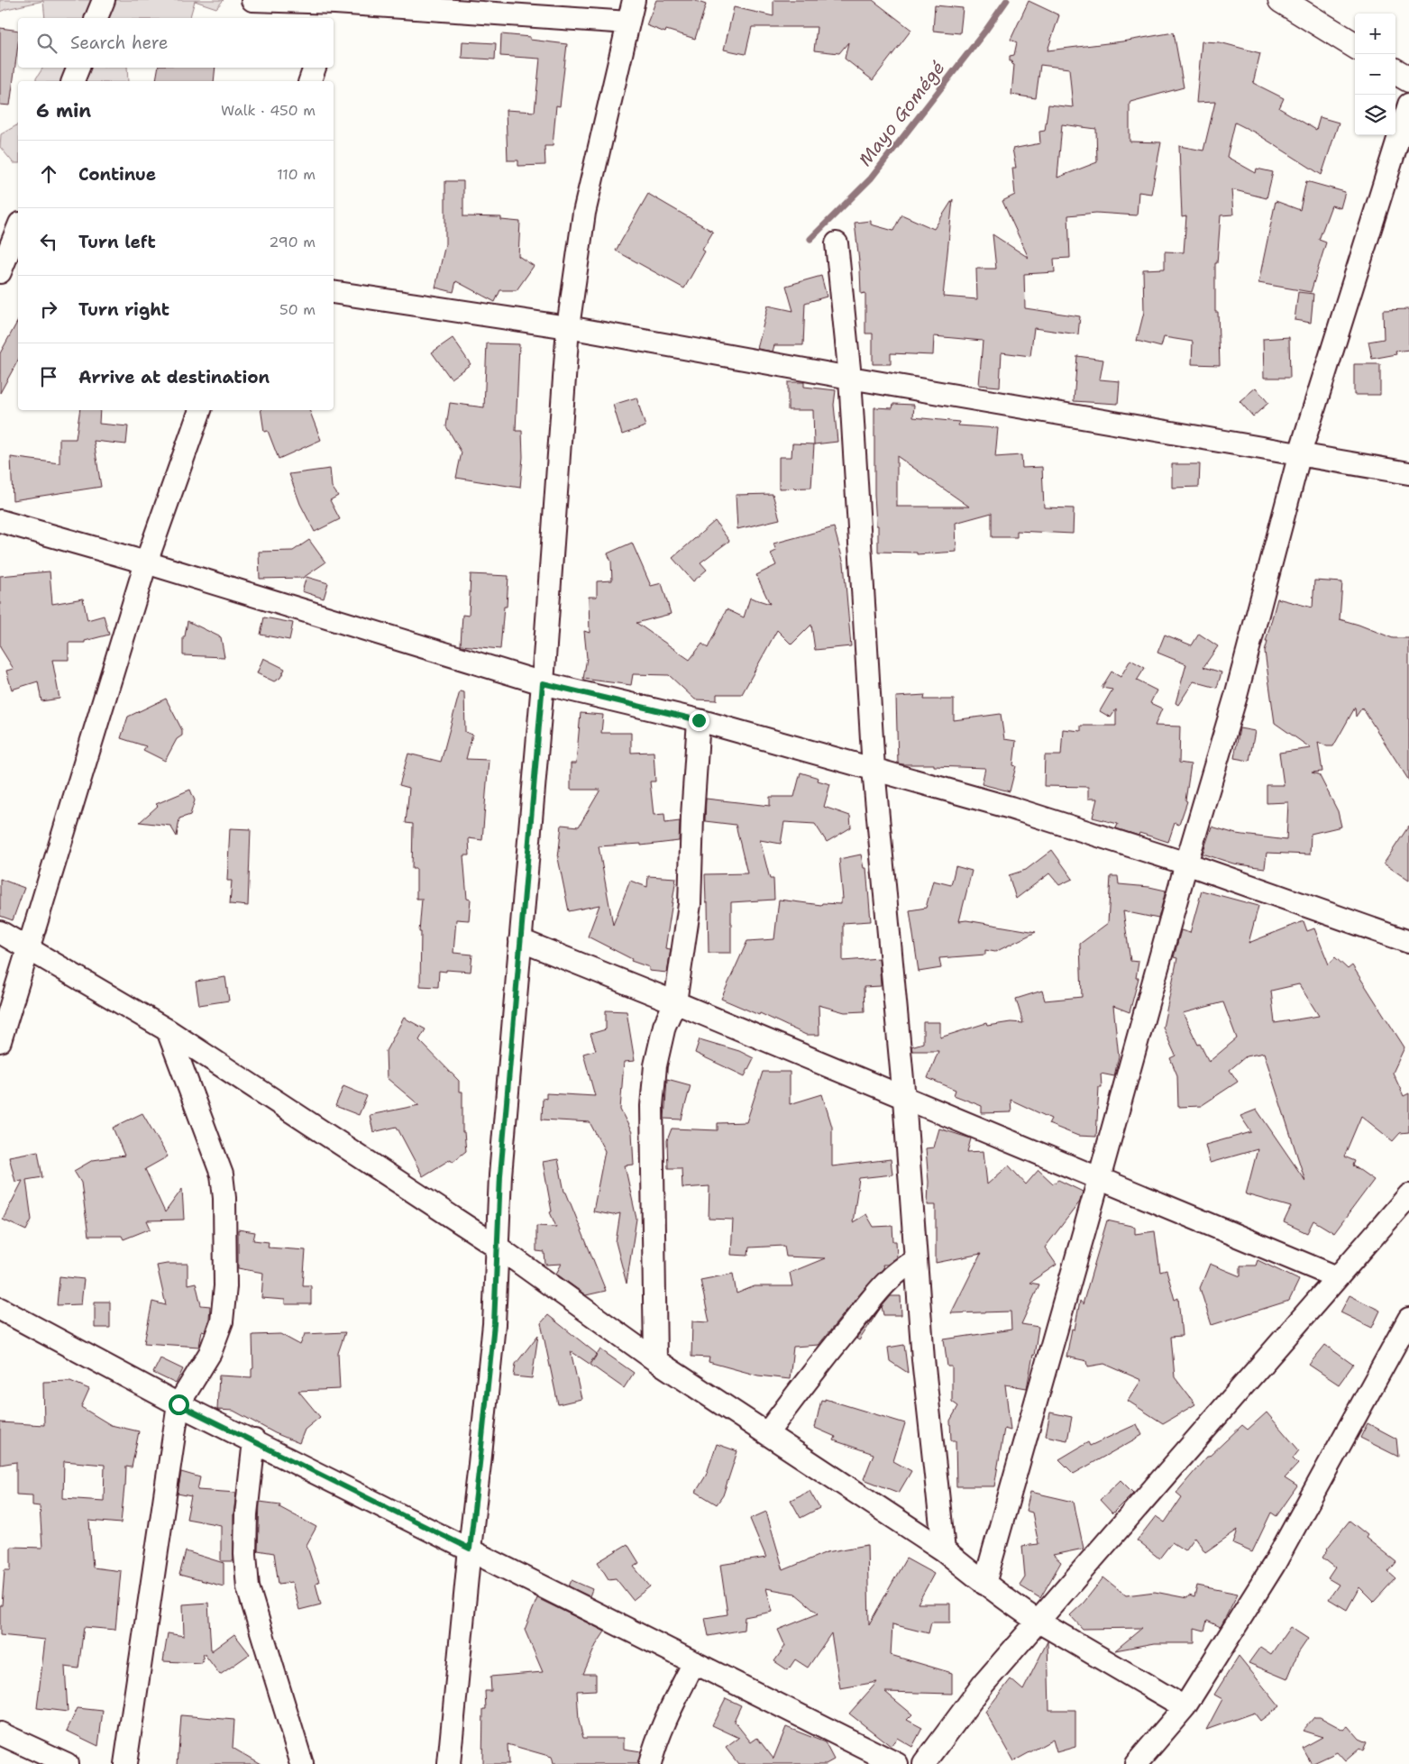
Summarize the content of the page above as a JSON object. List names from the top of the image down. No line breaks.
{"water":["Mayo Gomégé"],"page":{"map_buttons":["+","−"],"search":"Search here","heading":["6 min","Walk · 450 m"],"list":[["Continue","110 m"],["Turn left","290 m"],["Turn right","50 m"],"Arrive at destination"]}}
